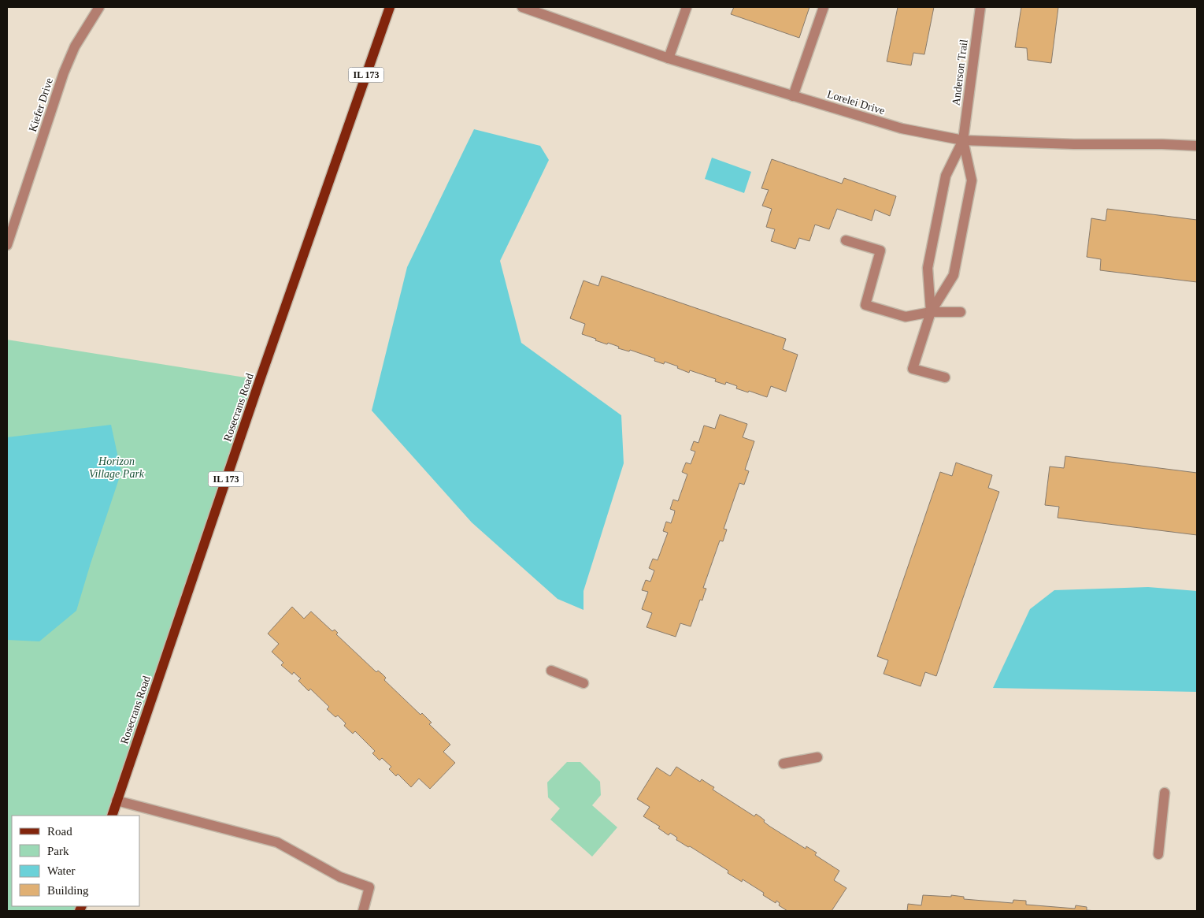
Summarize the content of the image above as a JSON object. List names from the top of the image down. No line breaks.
{"streets":{"main road":["IL 173","Rosecrans Road"],"street":["Anderson Trail","Lorelei Drive","Kiefer Drive"]},"crossings":[["Anderson Trail","Lorelei Drive"]],"parks":["Horizon Village Park"],"legend":["Road","Park","Water","Building"]}
